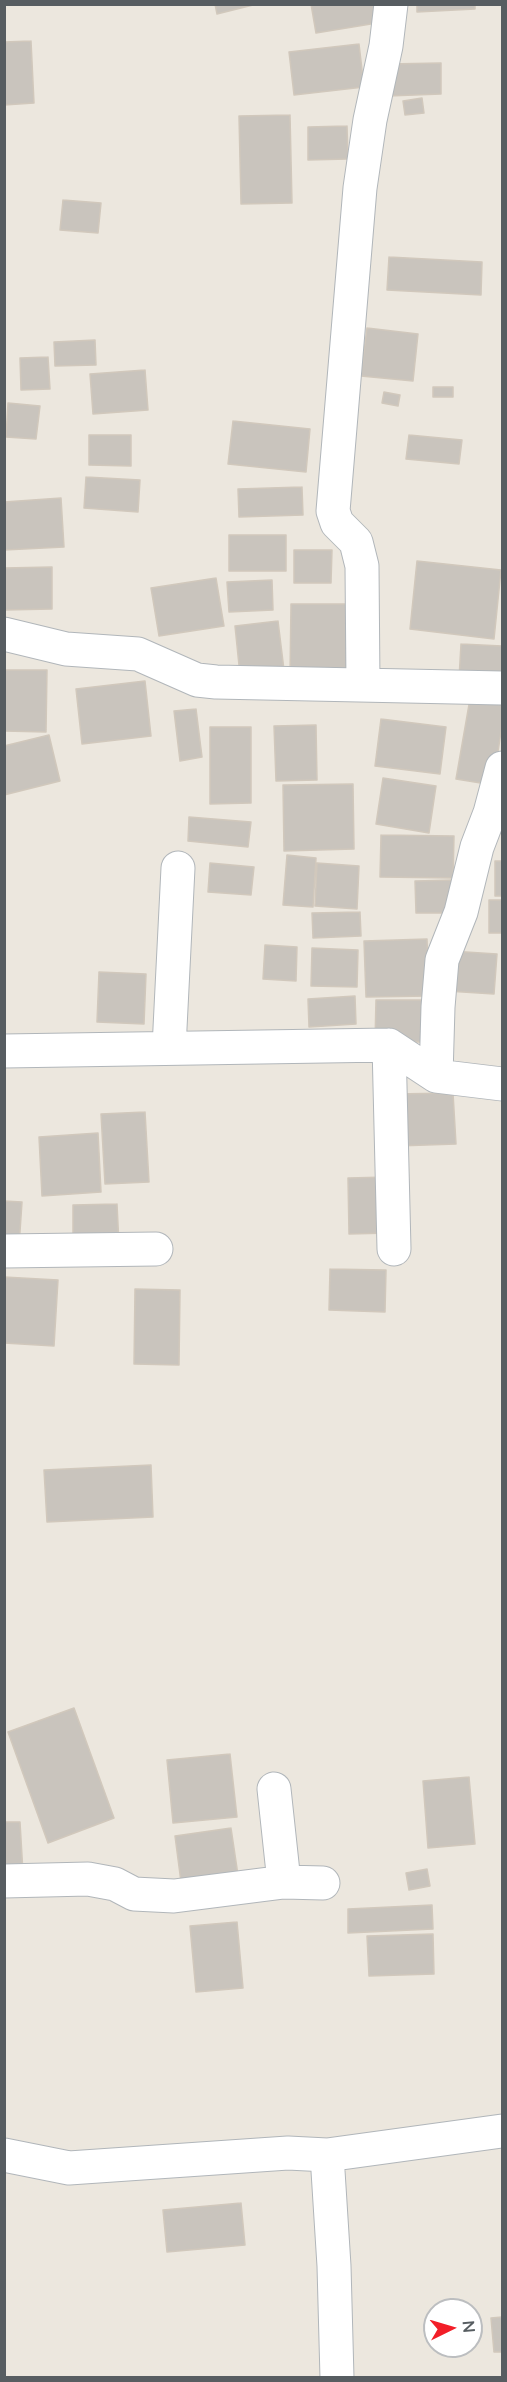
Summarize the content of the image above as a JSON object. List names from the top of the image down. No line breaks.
{"north":"right"}
